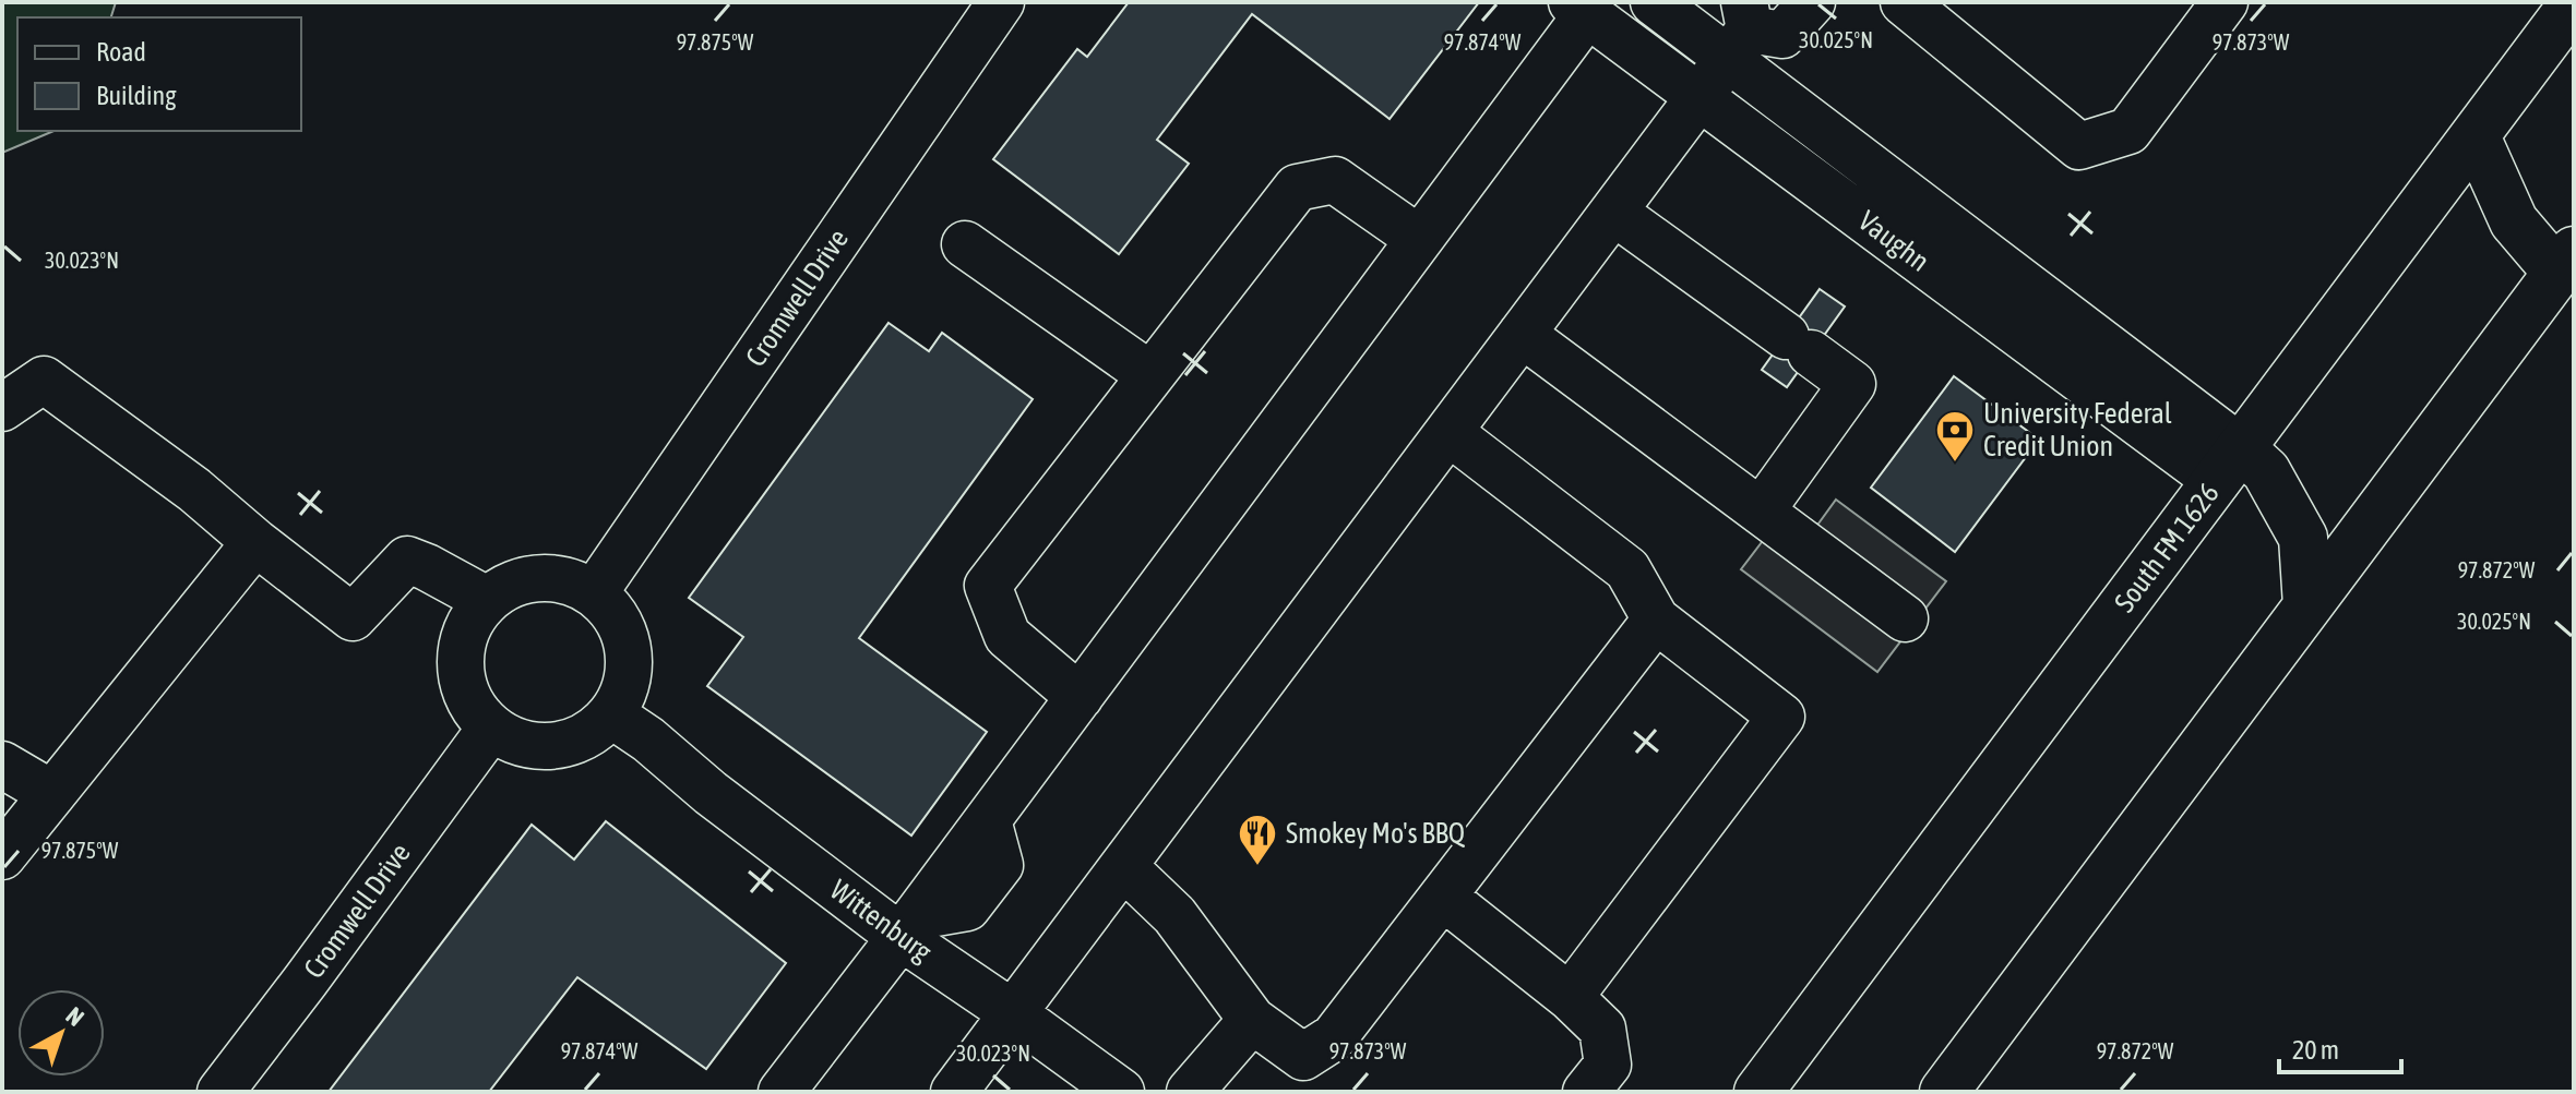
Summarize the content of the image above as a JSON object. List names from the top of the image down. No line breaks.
{"streets":{"main road":["South FM 1626"],"street":["Vaughn","Cromwell Drive","Wittenburg"]},"crossings":[["Vaughn","South FM 1626"],["Cromwell Drive","Wittenburg"]],"places":{"bank":["University Federal Credit Union"],"restaurant":["Smokey Mo's BBQ"]},"legend":["Road","Building"],"scale_bar":"20 m","north":"top right","coordinates":["30.025°N","97.875°W","97.874°W","97.873°W","30.023°N","97.872°W"]}
